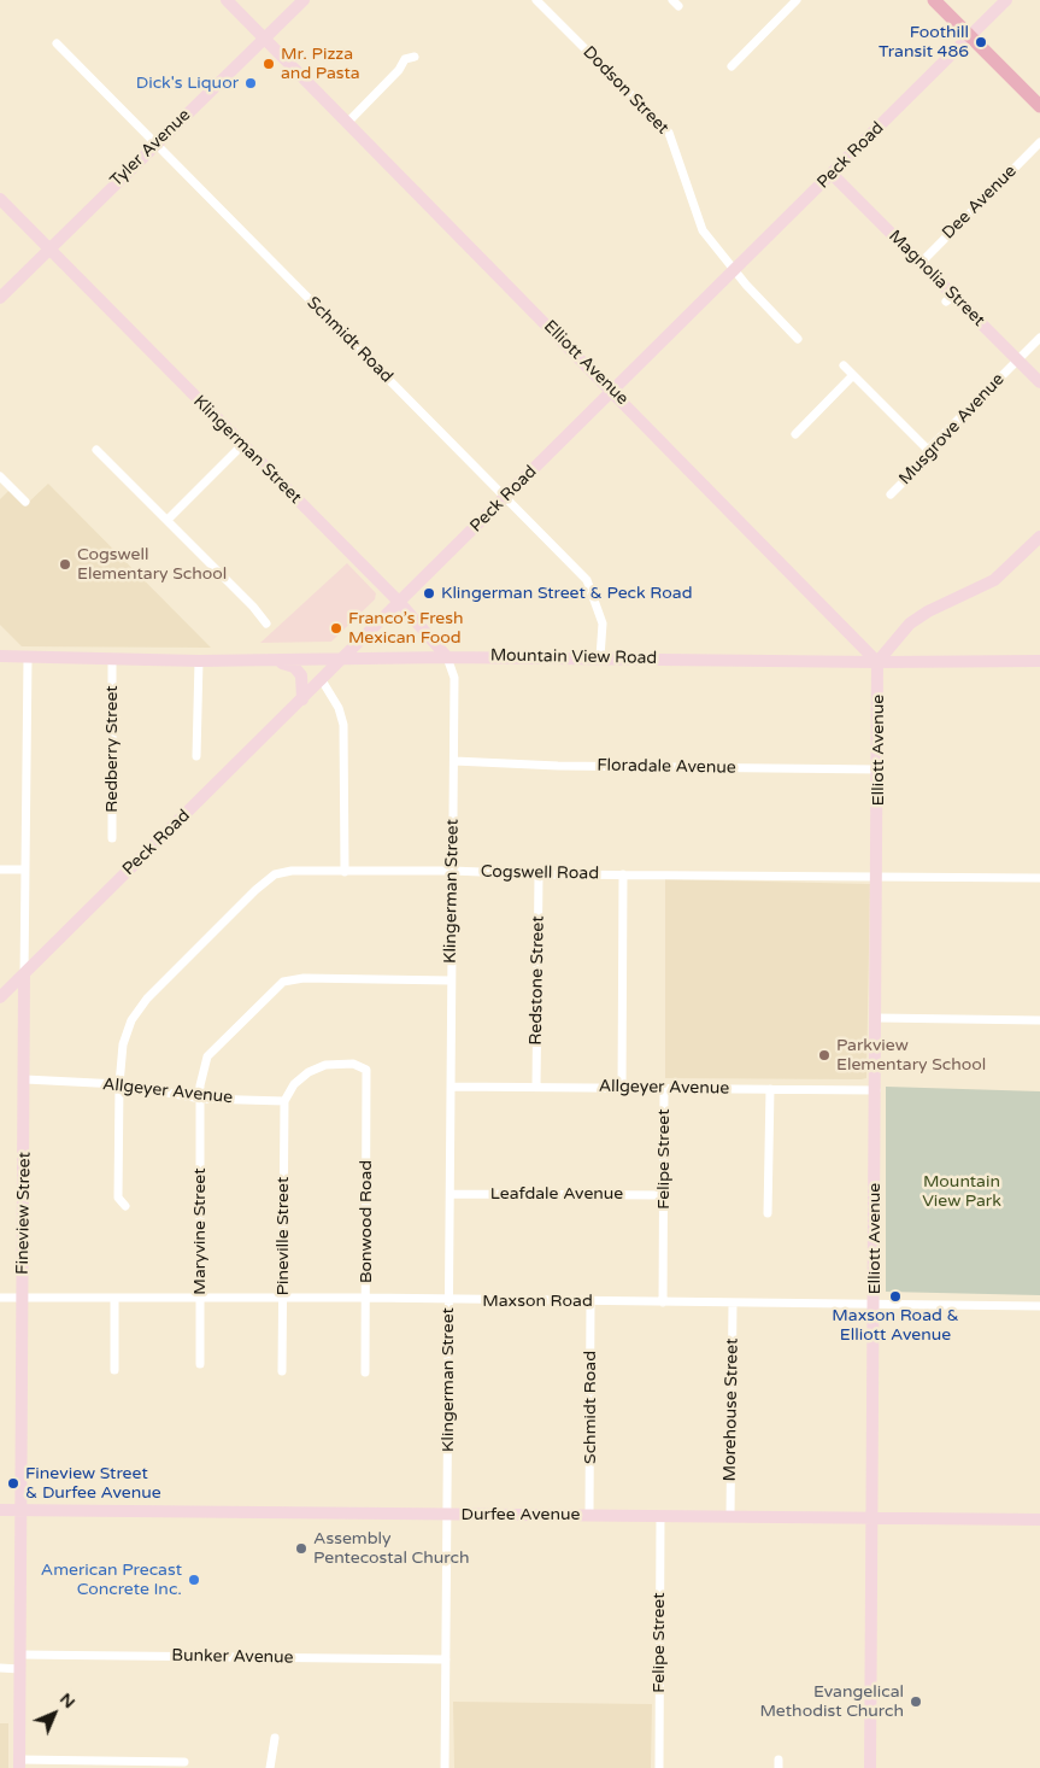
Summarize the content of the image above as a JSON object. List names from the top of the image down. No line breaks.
{"streets":{"street":["Dodson Street","Tyler Avenue","Peck Road","Dee Avenue","Magnolia Street","Schmidt Road","Elliott Avenue","Musgrove Avenue","Klingerman Street","Mountain View Road","Redberry Street","Floradale Avenue","Cogswell Road","Redstone Street","Allgeyer Avenue","Felipe Street","Leafdale Avenue","Fineview Street","Bonwood Road","Maryvine Street","Pineville Street","Maxson Road","Morehouse Street","Durfee Avenue","Bunker Avenue"]},"crossings":[["Dodson Street","Peck Road"],["Tyler Avenue","Schmidt Road"],["Tyler Avenue","Elliott Avenue"],["Tyler Avenue","Klingerman Street"],["Peck Road","Magnolia Street"],["Peck Road","Schmidt Road"],["Peck Road","Elliott Avenue"],["Peck Road","Klingerman Street"],["Peck Road","Mountain View Road"],["Peck Road","Fineview Street"],["Dee Avenue","Magnolia Street"],["Magnolia Street","Musgrove Avenue"],["Schmidt Road","Mountain View Road"],["Schmidt Road","Maxson Road"],["Schmidt Road","Durfee Avenue"],["Elliott Avenue","Mountain View Road"],["Elliott Avenue","Floradale Avenue"],["Elliott Avenue","Cogswell Road"],["Elliott Avenue","Allgeyer Avenue"],["Elliott Avenue","Maxson Road"],["Elliott Avenue","Durfee Avenue"],["Klingerman Street","Mountain View Road"],["Klingerman Street","Floradale Avenue"],["Klingerman Street","Cogswell Road"],["Klingerman Street","Allgeyer Avenue"],["Klingerman Street","Leafdale Avenue"],["Klingerman Street","Maryvine Street"],["Klingerman Street","Maxson Road"],["Klingerman Street","Durfee Avenue"],["Klingerman Street","Bunker Avenue"],["Mountain View Road","Redberry Street"],["Mountain View Road","Fineview Street"],["Cogswell Road","Redstone Street"],["Cogswell Road","Allgeyer Avenue"],["Redstone Street","Allgeyer Avenue"],["Allgeyer Avenue","Felipe Street"],["Allgeyer Avenue","Fineview Street"],["Allgeyer Avenue","Bonwood Road"],["Allgeyer Avenue","Maryvine Street"],["Allgeyer Avenue","Pineville Street"],["Felipe Street","Leafdale Avenue"],["Felipe Street","Maxson Road"],["Felipe Street","Durfee Avenue"],["Fineview Street","Maxson Road"],["Fineview Street","Durfee Avenue"],["Fineview Street","Bunker Avenue"],["Bonwood Road","Pineville Street"],["Bonwood Road","Maxson Road"],["Maryvine Street","Maxson Road"],["Pineville Street","Maxson Road"],["Maxson Road","Morehouse Street"],["Morehouse Street","Durfee Avenue"]],"parks":["Mountain View Park"],"places":["Foothill Transit 486","Mr. Pizza and Pasta","Dick's Liquor","Cogswell Elementary School","Klingerman Street & Peck Road","Franco’s Fresh Mexican Food","Parkview Elementary School","Maxson Road & Elliott Avenue","Fineview Street & Durfee Avenue","Assembly Pentecostal Church","American Precast Concrete Inc.","Evangelical Methodist Church"],"north":"top right"}
